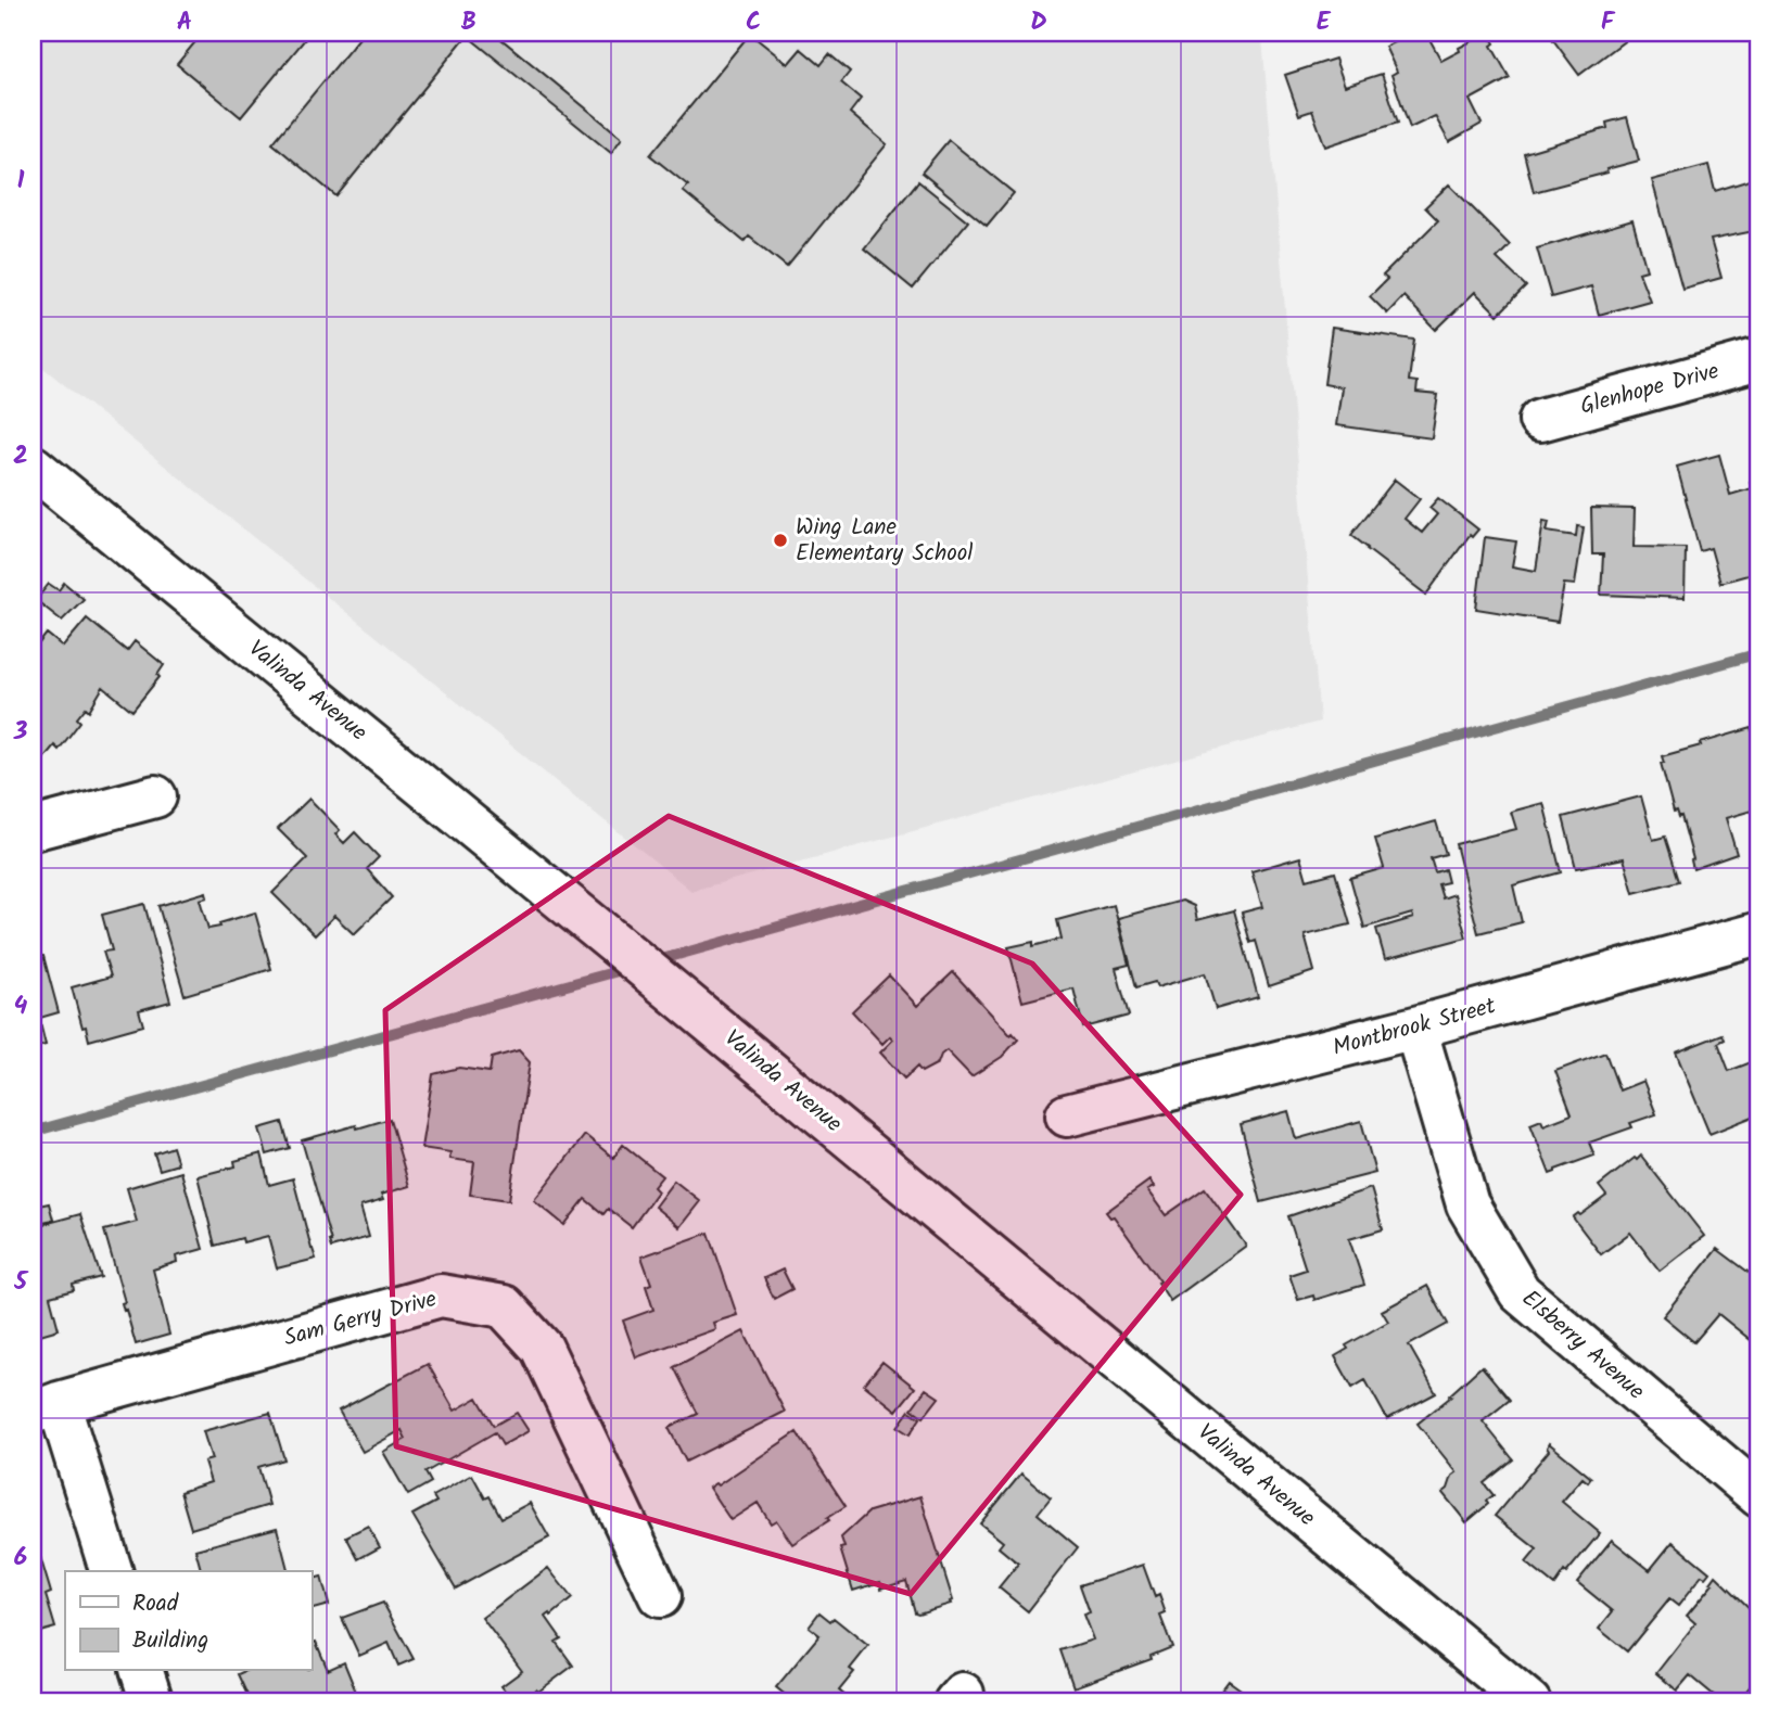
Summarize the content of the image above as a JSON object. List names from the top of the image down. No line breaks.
{"streets":{"street":["Glenhope Drive","Valinda Avenue","Montbrook Street","Sam Gerry Drive","Elsberry Avenue"]},"crossings":[["Montbrook Street","Elsberry Avenue"]],"places":["Wing Lane Elementary School"],"legend":["Road","Building"],"grid":{"columns":["A","B","C","D","E","F"],"rows":["1","2","3","4","5","6"]}}
